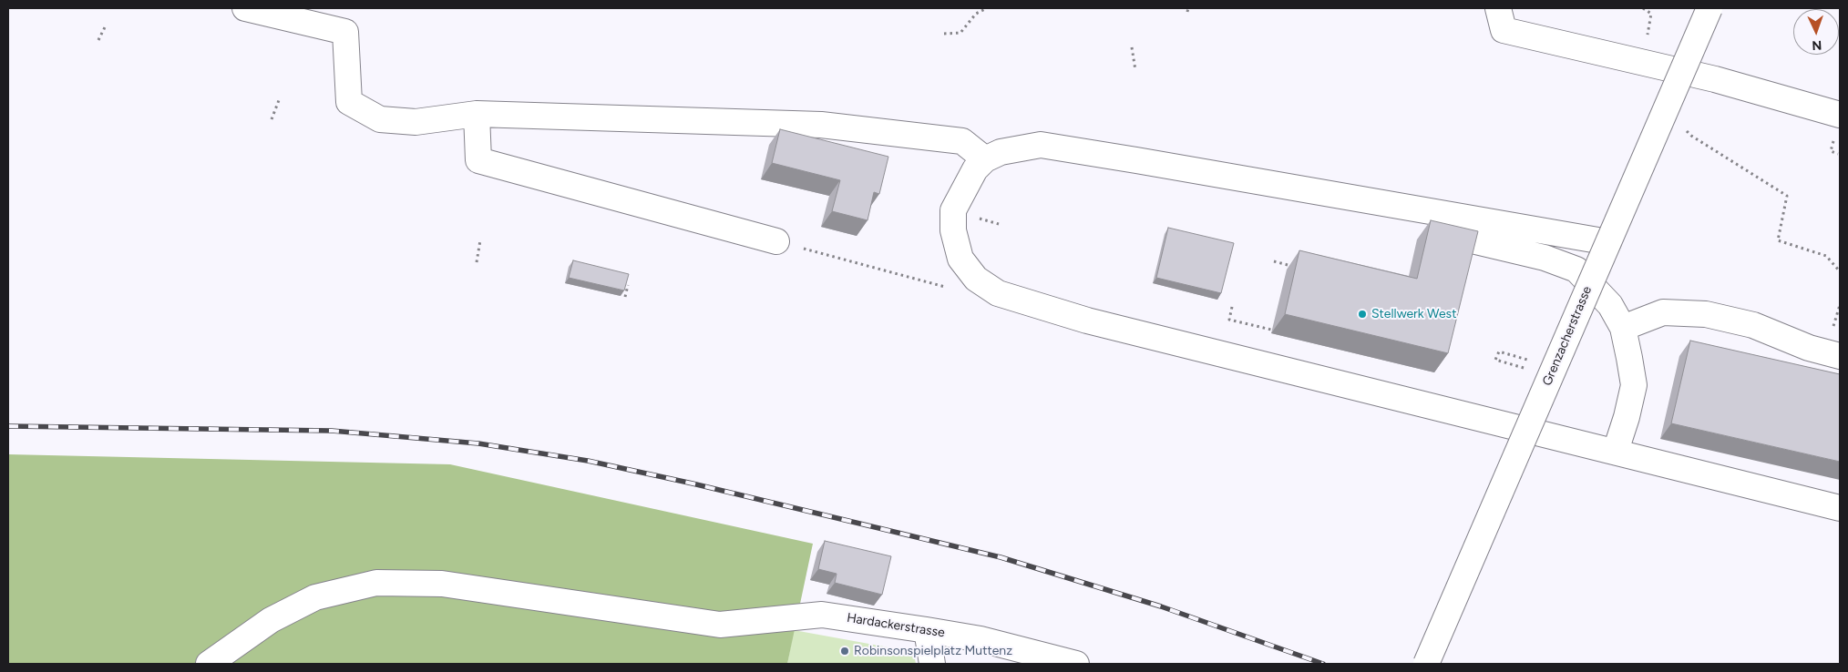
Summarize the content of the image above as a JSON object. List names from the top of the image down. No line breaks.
{"streets":{"street":["Grenzacherstrasse","Hardackerstrasse"]},"places":["Stellwerk West","Robinsonspielplatz Muttenz"],"north":"bottom"}
